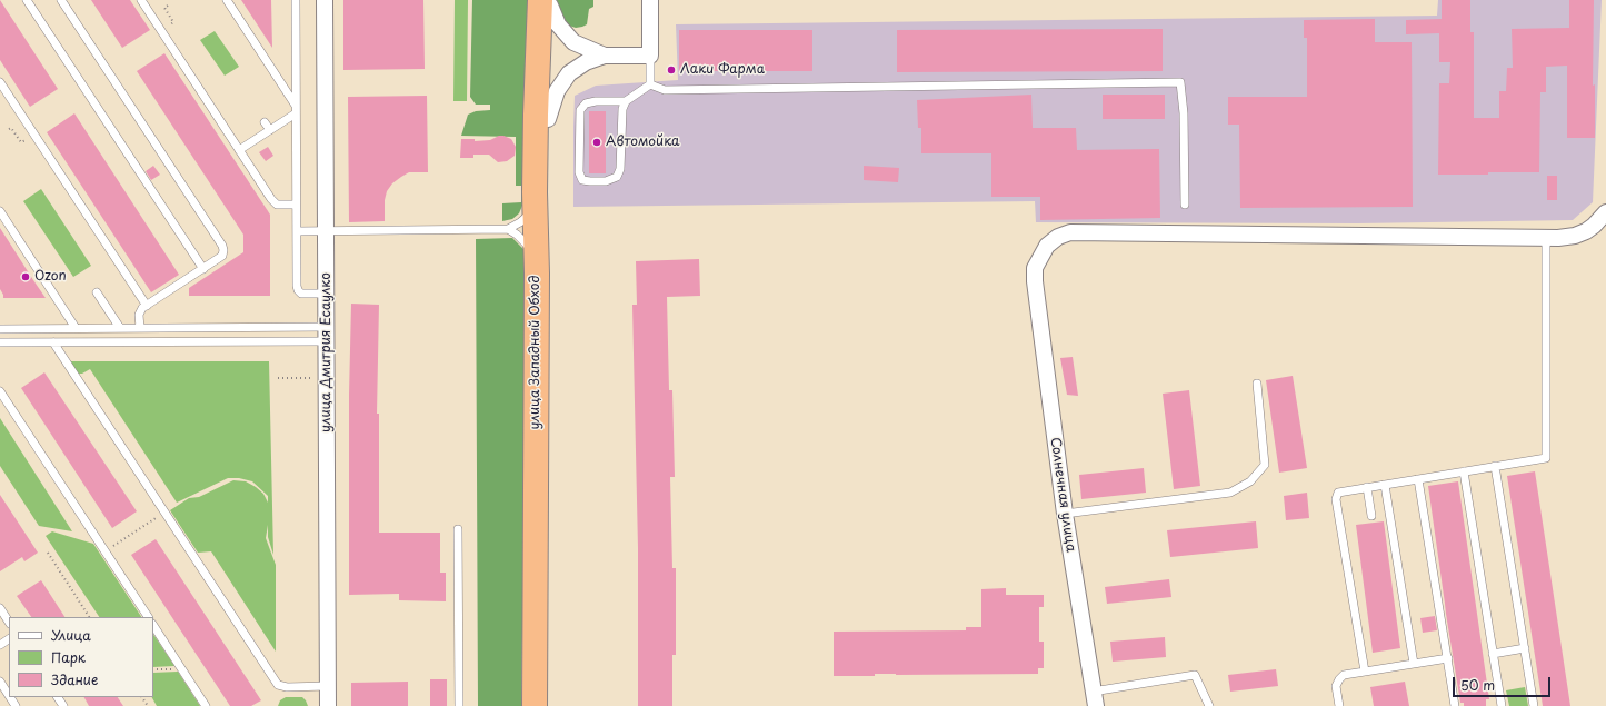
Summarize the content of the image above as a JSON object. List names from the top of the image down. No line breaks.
{"streets":{"highway":["улица Западный Обход"],"street":["улица Дмитрия Есаулко","Солнечная улица"]},"places":["Лаки Фарма","Автомойка","Ozon"],"legend":["Улица","Парк","Здание"],"scale_bar":"50 m"}
